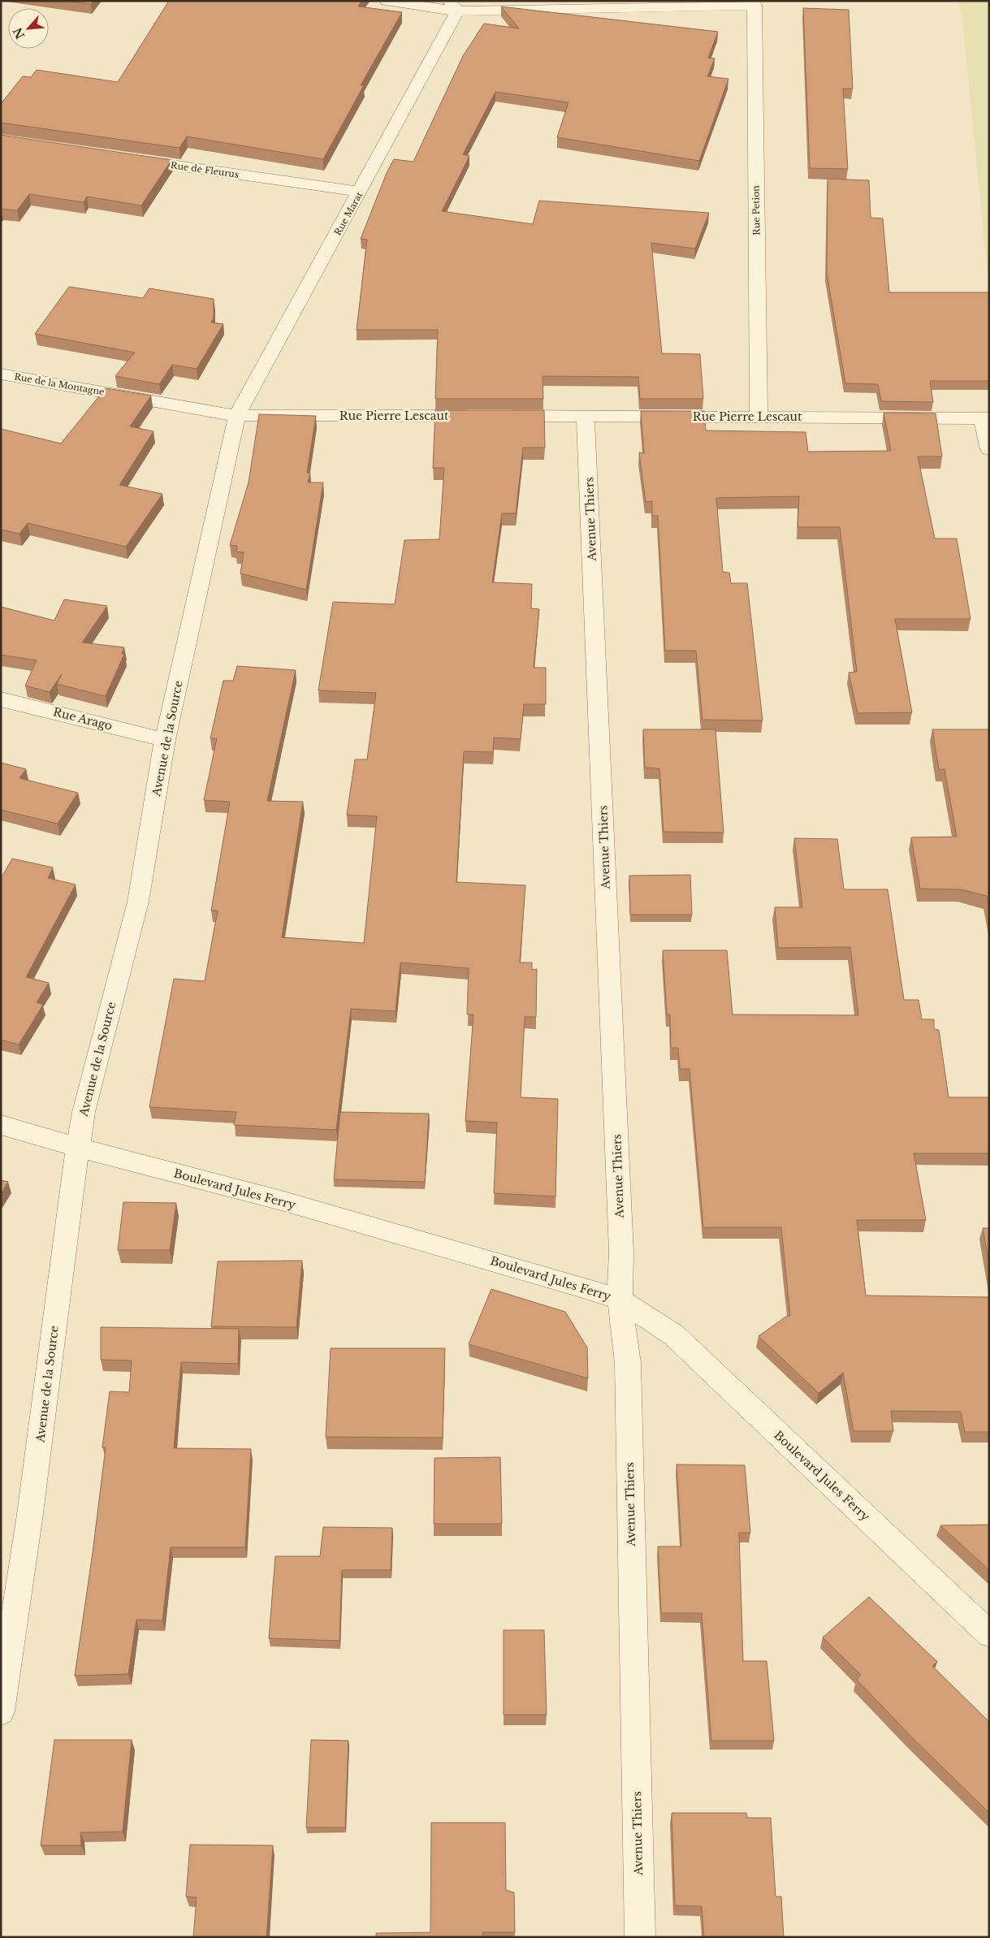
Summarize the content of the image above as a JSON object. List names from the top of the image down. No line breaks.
{"streets":{"street":["Rue de Fleurus","Rue Petion","Rue Marat","Rue de la Montagne","Rue Pierre Lescaut","Avenue Thiers","Rue Arago","Avenue de la Source","Boulevard Jules Ferry"]},"crossings":[["Rue de Fleurus","Rue Marat"],["Rue Petion","Rue Marat"],["Rue Petion","Rue Pierre Lescaut"],["Rue Marat","Rue de la Montagne"],["Rue Marat","Rue Pierre Lescaut"],["Rue Marat","Avenue de la Source"],["Rue de la Montagne","Rue Pierre Lescaut"],["Rue de la Montagne","Avenue de la Source"],["Rue Pierre Lescaut","Avenue Thiers"],["Rue Pierre Lescaut","Avenue de la Source"],["Avenue Thiers","Boulevard Jules Ferry"],["Rue Arago","Avenue de la Source"],["Avenue de la Source","Boulevard Jules Ferry"]],"north":"bottom left"}
